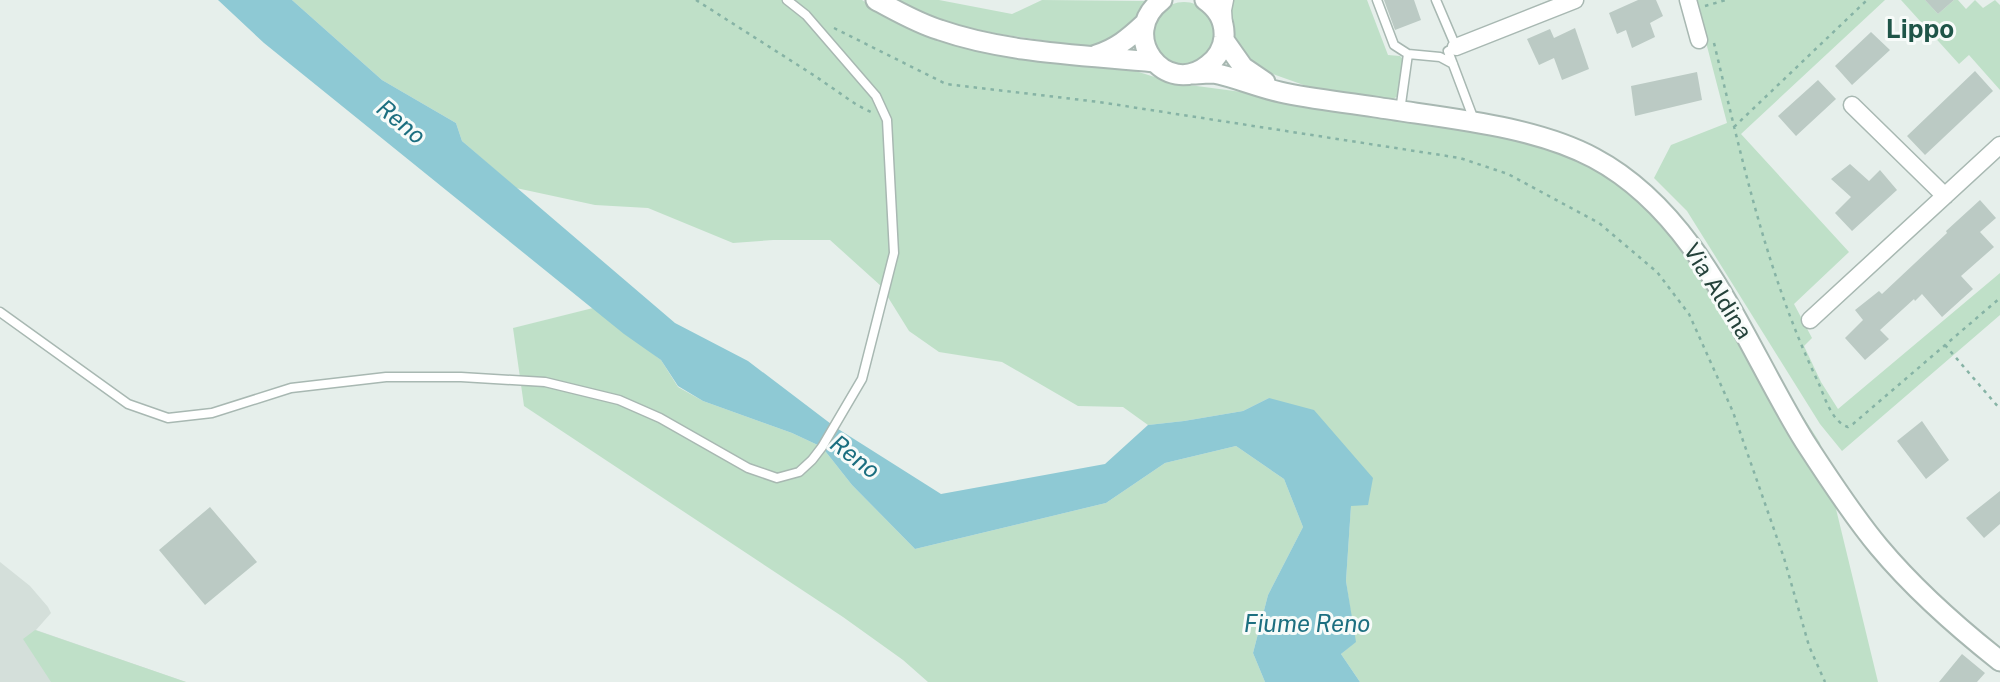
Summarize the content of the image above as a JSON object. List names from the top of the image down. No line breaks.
{"streets":{"street":["Via Aldina"]},"districts":["Lippo"],"water":["Reno","Fiume Reno"]}
